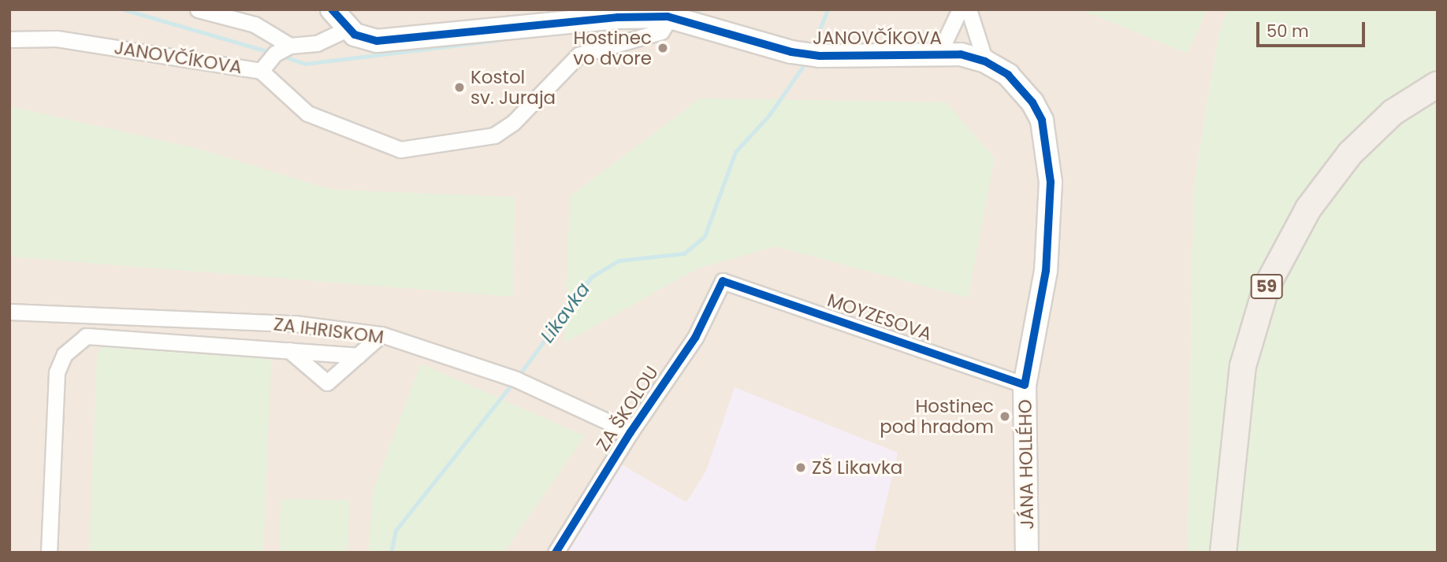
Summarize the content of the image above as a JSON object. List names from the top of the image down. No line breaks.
{"streets":{"main road":["59"],"street":["JANOVČÍKOVA","MOYZESOVA","ZA IHRISKOM","ZA ŠKOLOU","JÁNA HOLLÉHO"]},"crossings":[["JANOVČÍKOVA","JÁNA HOLLÉHO"],["MOYZESOVA","ZA ŠKOLOU"],["MOYZESOVA","JÁNA HOLLÉHO"],["ZA IHRISKOM","ZA ŠKOLOU"]],"water":["Likavka"],"places":["Hostinec vo dvore","Kostol sv. Juraja","Hostinec pod hradom","ZŠ Likavka"],"scale_bar":"50 m"}
